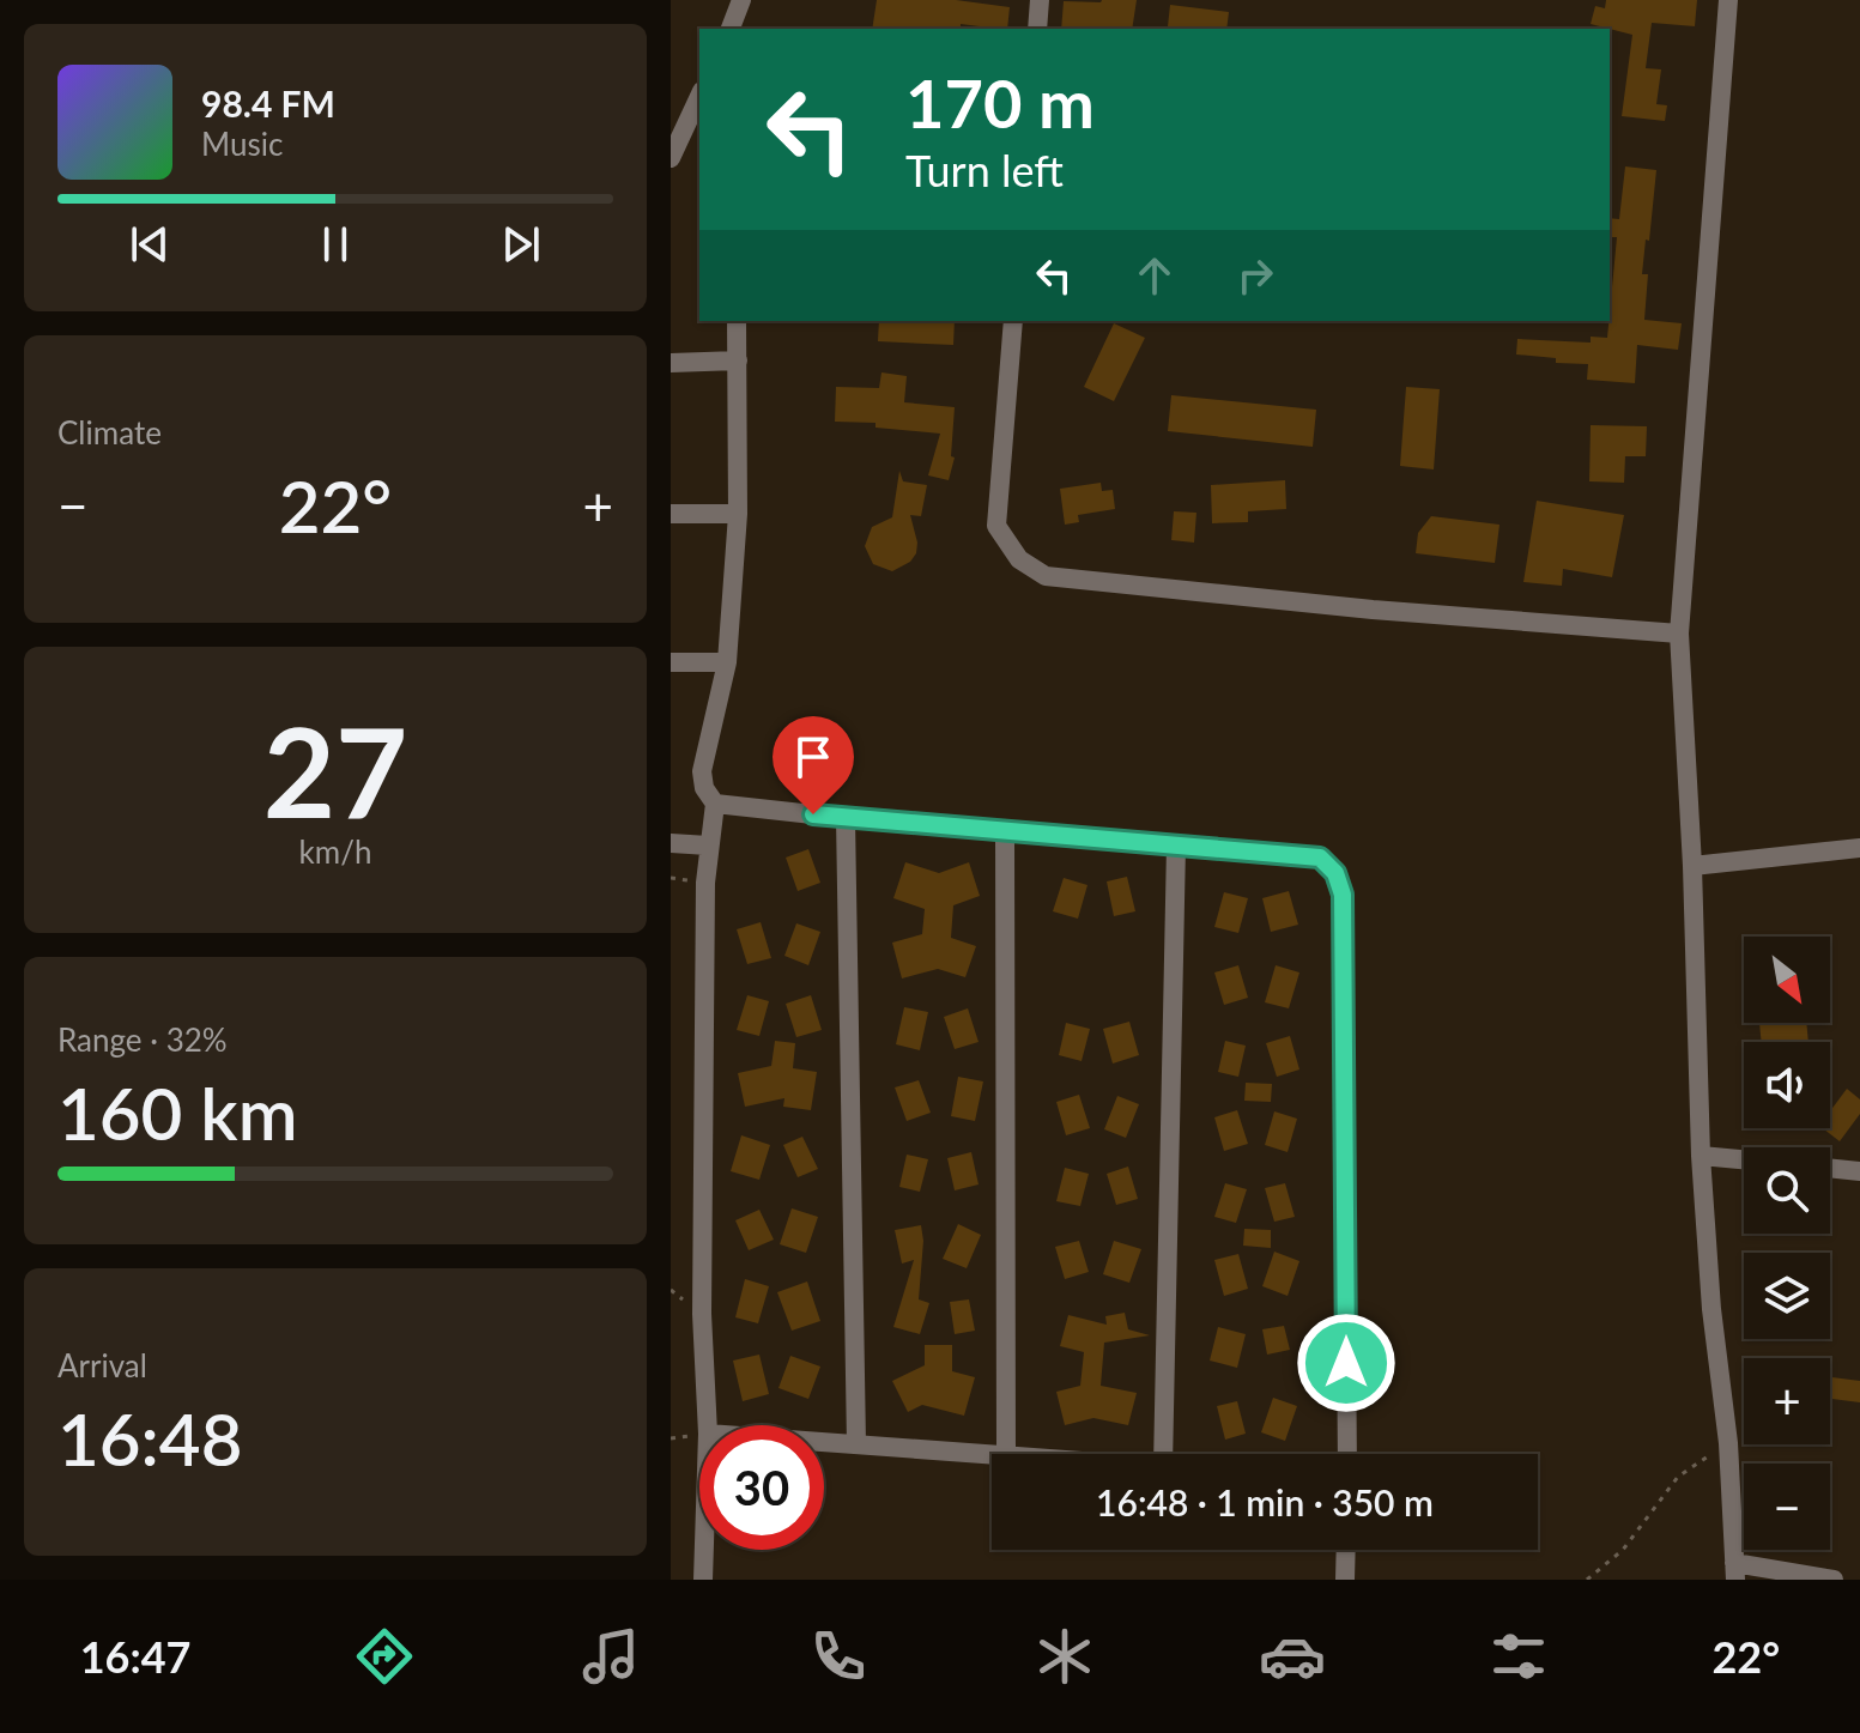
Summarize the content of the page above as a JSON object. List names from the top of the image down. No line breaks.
{"north":"bottom right","page":{"turn":["170 m","Turn left"],"song":["98.4 FM","Music"],"tile":["Climate",["27","km/h"],["Range · 32%","160 km"],["Arrival","16:48"]],"heat":["−","22°","+"],"map_buttons":["+","−"],"limit":"30","trip":"16:48 · 1 min · 350 m","tabs":["16:47","22°"]}}
